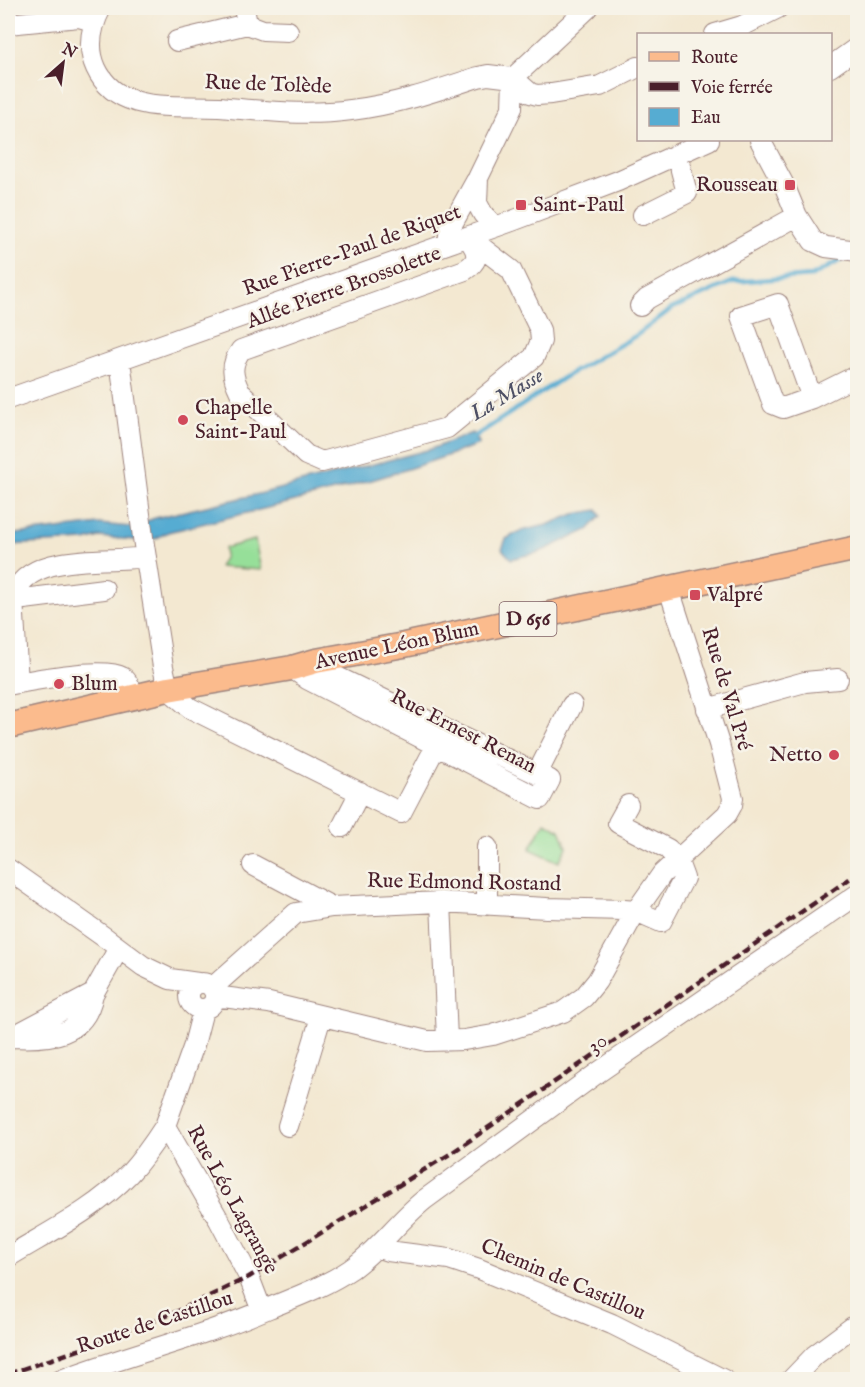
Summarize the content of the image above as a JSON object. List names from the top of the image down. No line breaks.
{"streets":{"main road":["D 656","Avenue Léon Blum"],"street":["Rue de Tolède","Rue Pierre-Paul de Riquet","Allée Pierre Brossolette","Rue de Val Pré","Rue Ernest Renan","Rue Edmond Rostand","30","Rue Léo Lagrange","Chemin de Castillou","Route de Castillou"]},"crossings":[["Avenue Léon Blum","Rue de Val Pré"],["Avenue Léon Blum","Rue Ernest Renan"],["Rue de Val Pré","Rue Edmond Rostand"],["30","Rue Léo Lagrange"],["30","Chemin de Castillou"],["30","Route de Castillou"],["Rue Léo Lagrange","Route de Castillou"]],"water":["La Masse"],"places":{"transit":["Rousseau","Saint-Paul","Valpré"],"other":["Chapelle Saint-Paul","Blum","Netto"]},"legend":["Route","Voie ferrée","Eau"],"north":"top right"}
